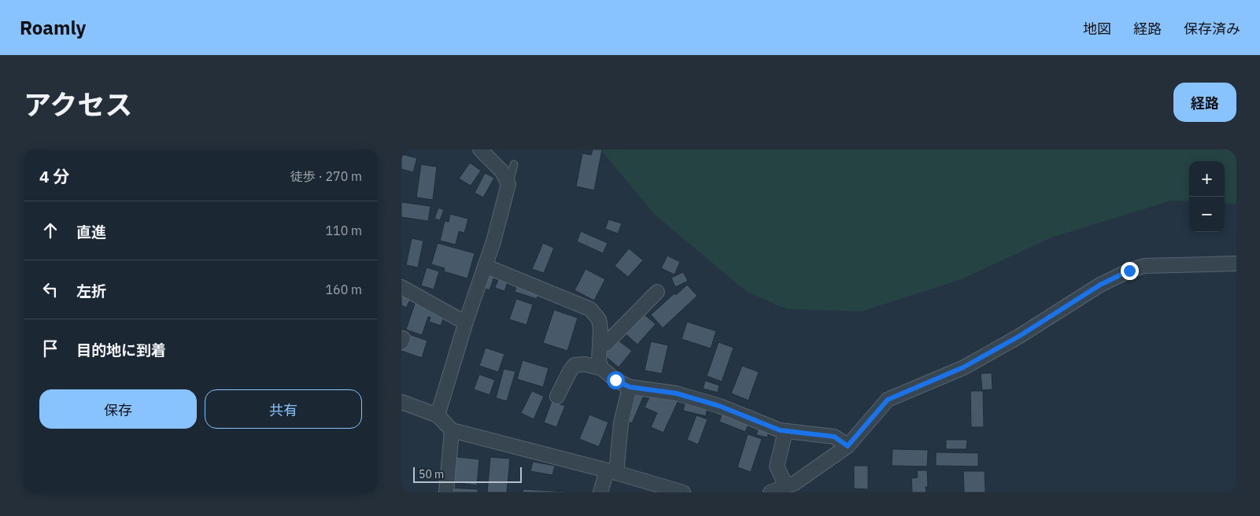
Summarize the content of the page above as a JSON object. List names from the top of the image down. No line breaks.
{"scale_bar":"50 m","page":{"header":"Roamly","nav":["地図","経路","保存済み"],"title":"アクセス","buttons":["経路",["保存","共有"]],"heading":["4 分","徒歩 · 270 m"],"map_buttons":["+","−"],"list":[["直進","110 m"],["左折","160 m"],"目的地に到着"],"scale":"50 m"}}
